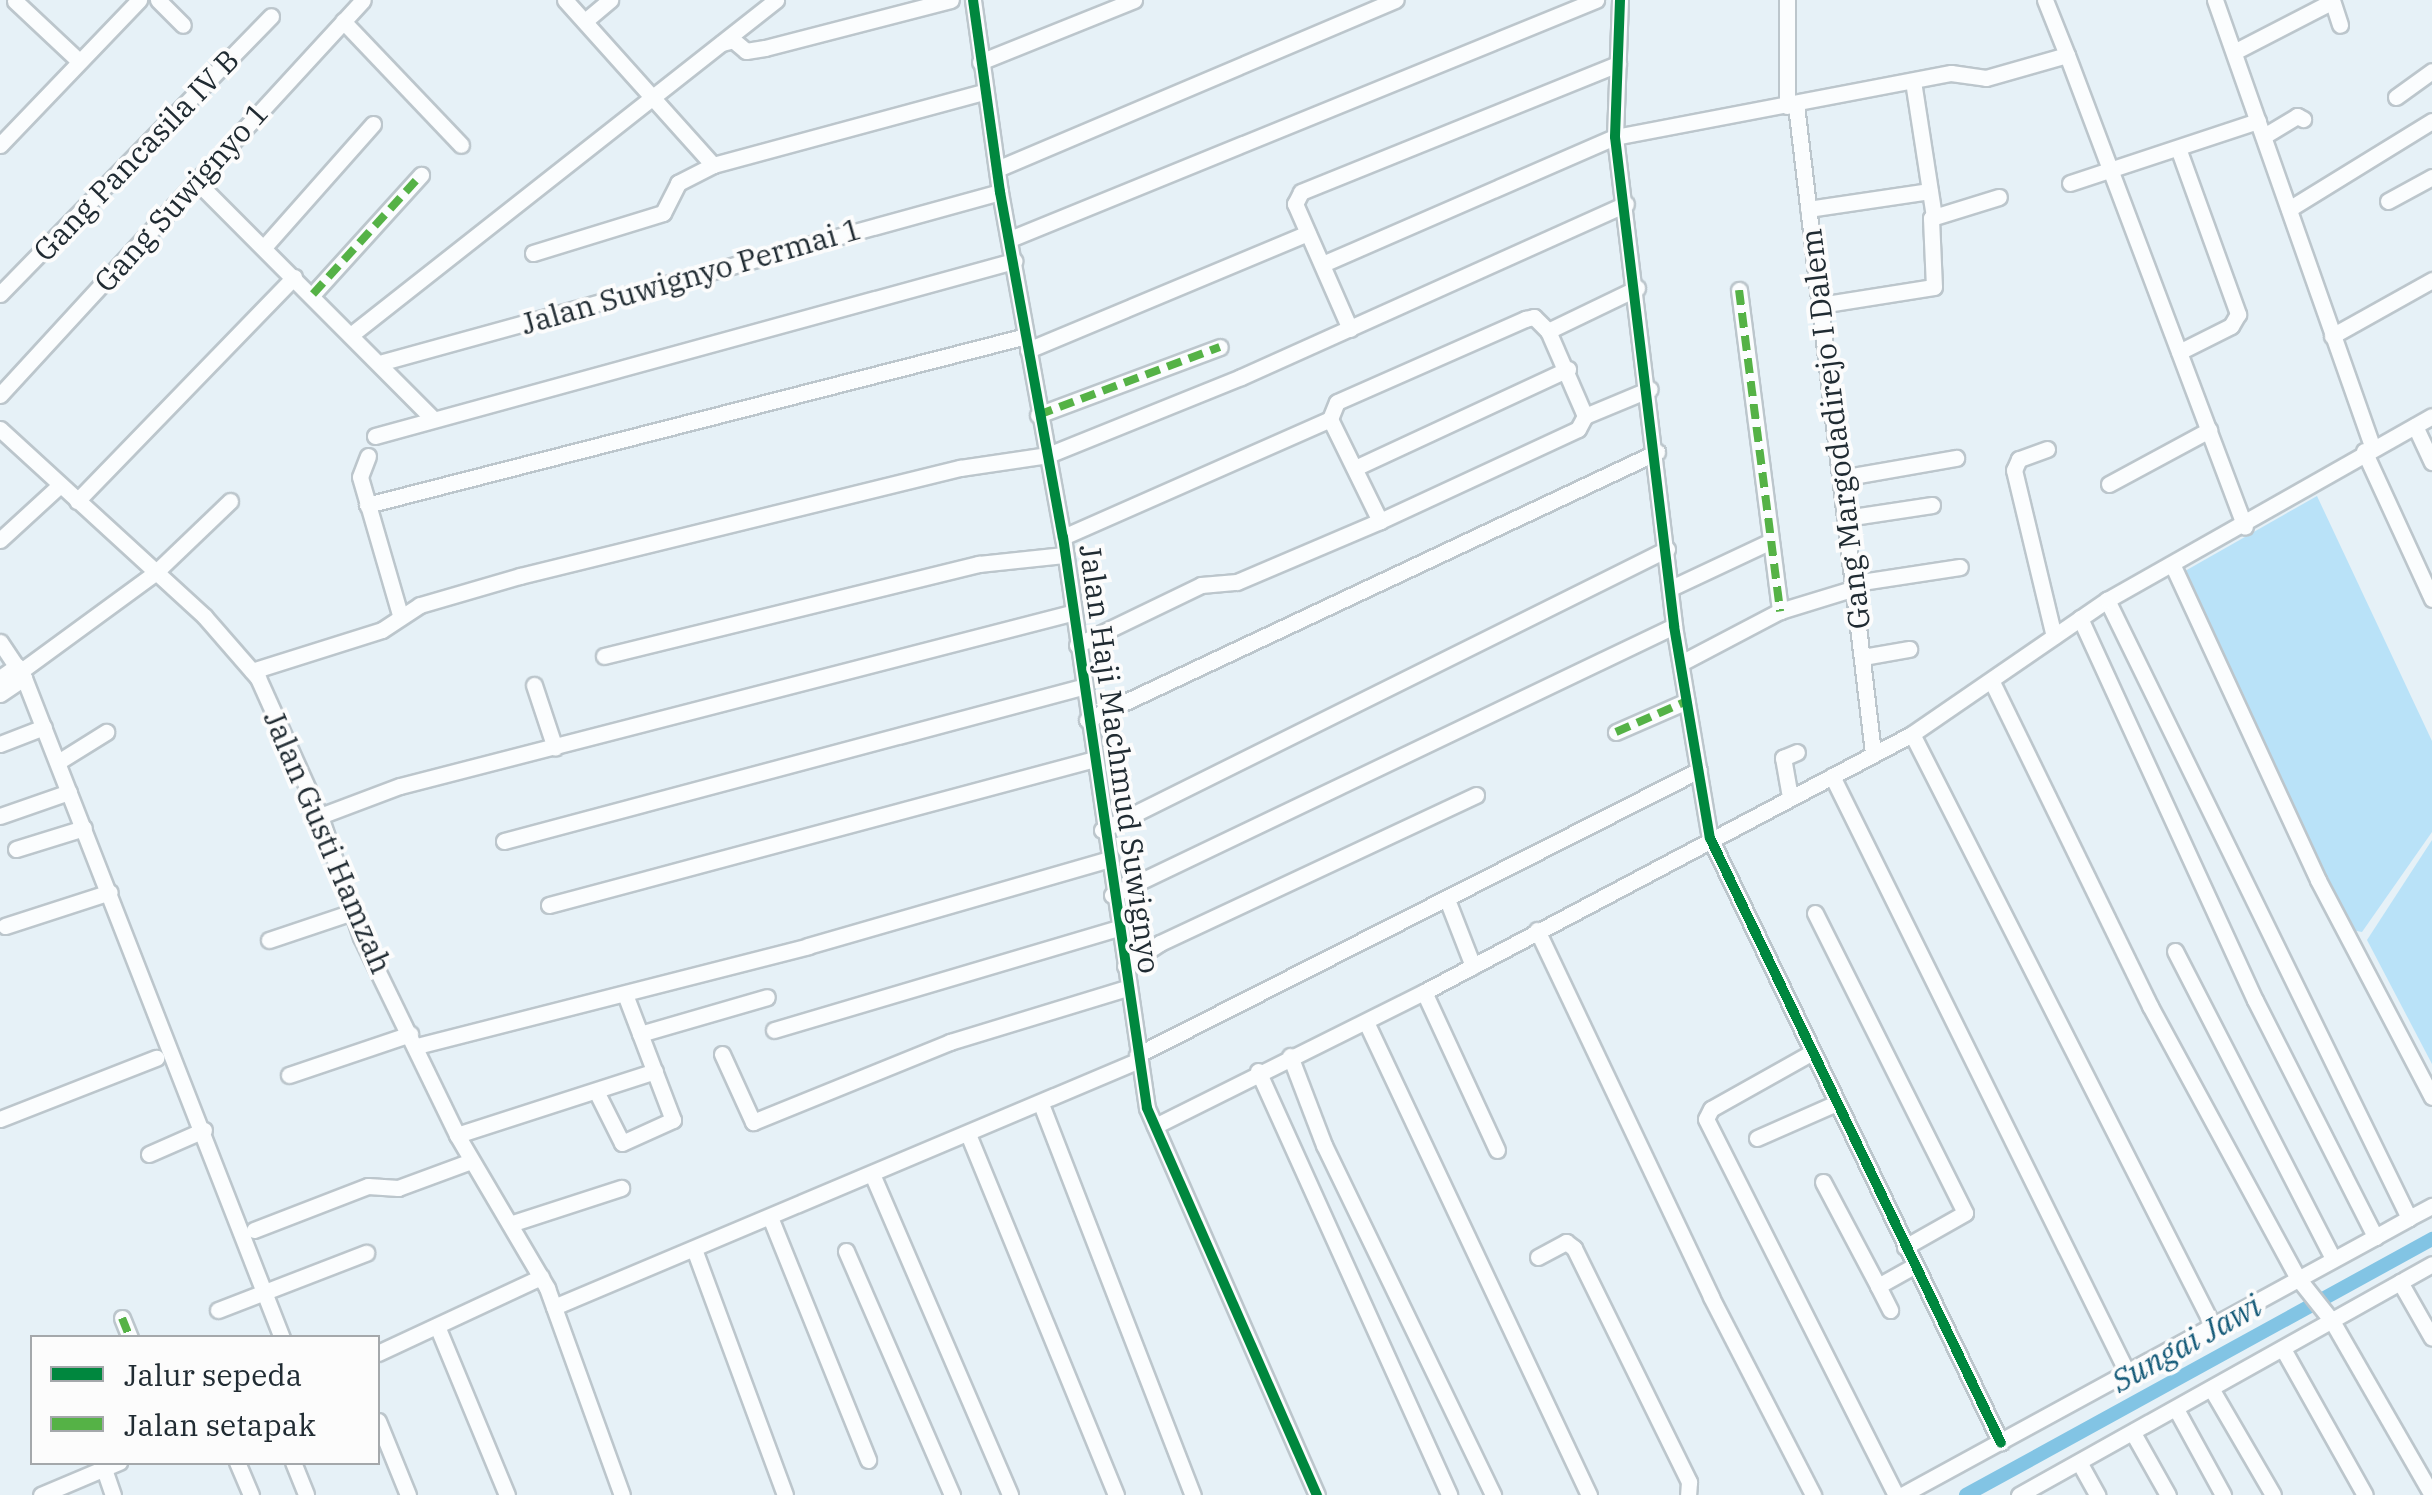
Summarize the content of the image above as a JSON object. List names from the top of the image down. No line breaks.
{"streets":{"street":["Gang Pancasila IV B","Gang Suwignyo 1","Jalan Suwignyo Permai 1","Gang Margodadirejo I Dalem","Jalan Haji Machmud Suwignyo","Jalan Gusti Hamzah"]},"crossings":[["Jalan Suwignyo Permai 1","Jalan Haji Machmud Suwignyo"]],"water":["Sungai Jawi"],"legend":["Jalur sepeda","Jalan setapak"]}
